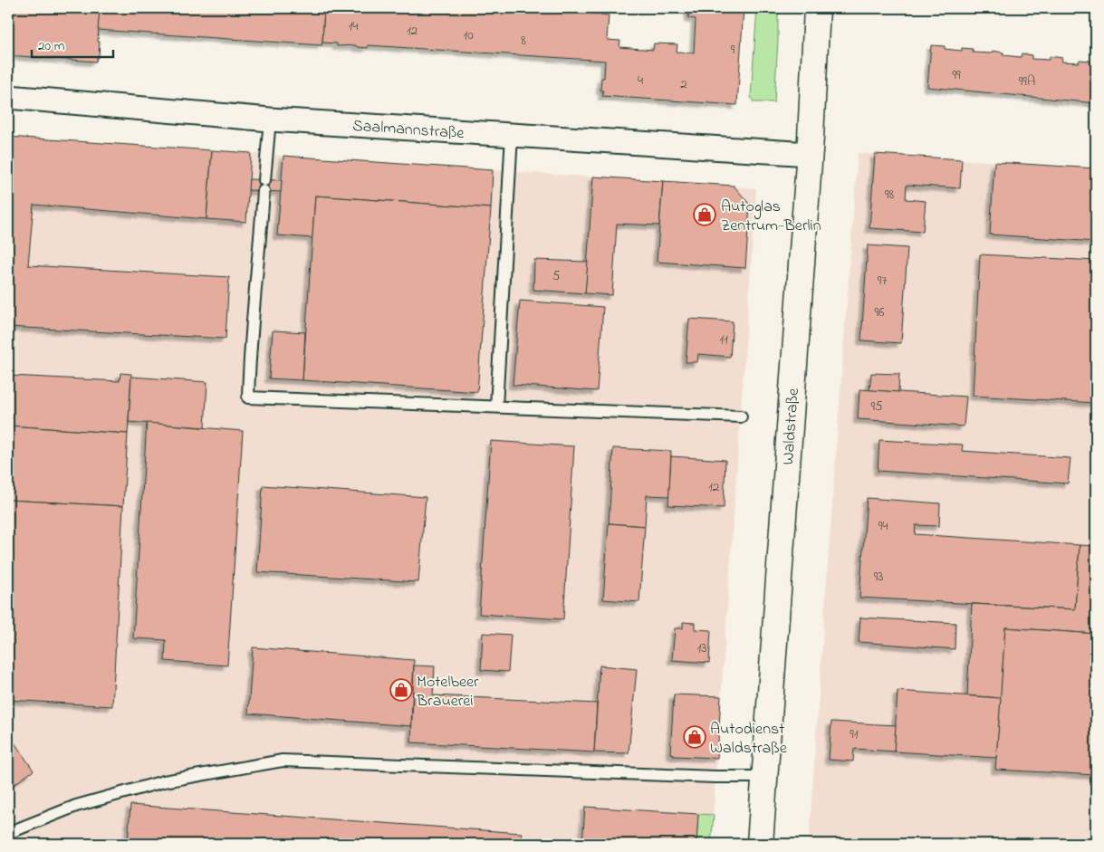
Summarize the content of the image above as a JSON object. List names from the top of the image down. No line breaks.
{"streets":{"main road":["Waldstraße"],"street":["Saalmannstraße"]},"crossings":[["Saalmannstraße","Waldstraße"]],"places":{"shop":["Autoglas Zentrum-Berlin","Motelbeer Brauerei","Autodienst Waldstraße"]},"house_numbers":["14","12","10","8","9","99","4","99A","2","98","5","97","96","11","95","12","94","93","13","91"],"scale_bar":"20 m"}
